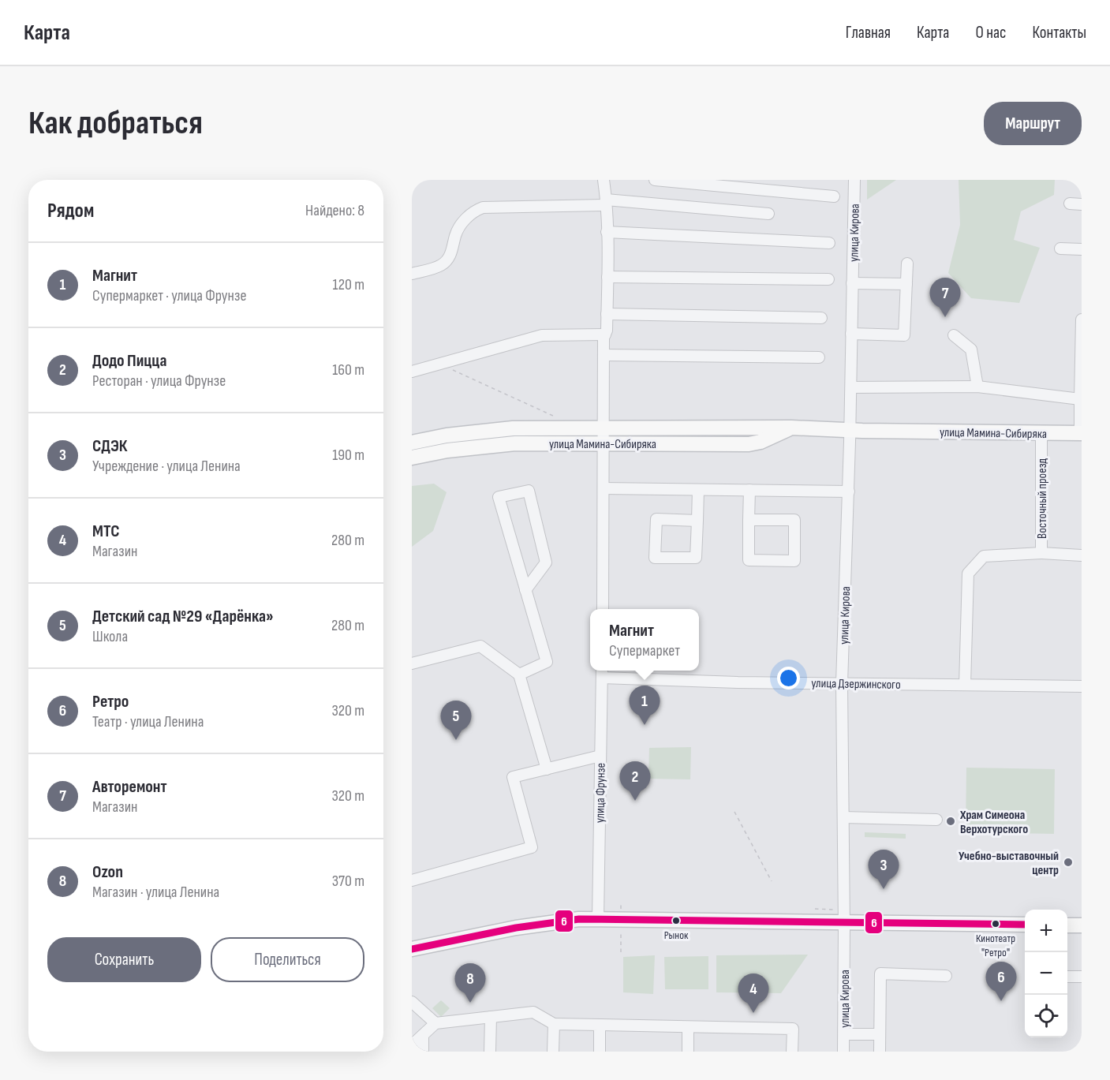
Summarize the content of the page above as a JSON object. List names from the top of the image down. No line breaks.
{"streets":{"main road":["улица Мамина-Сибиряка"],"street":["улица Кирова","Восточный проезд","улица Дзержинского","улица Фрунзе"]},"crossings":[["улица Кирова","улица Мамина-Сибиряка"],["улица Кирова","улица Дзержинского"],["улица Мамина-Сибиряка","Восточный проезд"],["улица Дзержинского","улица Фрунзе"]],"places":["Храм Симеона Верхотурского","Учебно-выставочный центр","Рынок","Кинотеатр \"Ретро\""],"lines":["transit line 6"],"page":{"header":"Карта","nav":["Главная","Карта","О нас","Контакты"],"buttons":["Маршрут",["Сохранить","Поделиться"]],"title":"Как добраться","heading":["Рядом","Найдено: 8"],"list":[{"mark":"1","name":"Магнит","note":"Супермаркет · улица Фрунзе","value":"120 m"},{"mark":"2","name":"Додо Пицца","note":"Ресторан · улица Фрунзе","value":"160 m"},{"mark":"3","name":"СДЭК","note":"Учреждение · улица Ленина","value":"190 m"},{"mark":"4","name":"МТС","note":"Магазин","value":"280 m"},{"mark":"5","name":"Детский сад №29 «Дарёнка»","note":"Школа","value":"280 m"},{"mark":"6","name":"Ретро","note":"Театр · улица Ленина","value":"320 m"},{"mark":"7","name":"Авторемонт","note":"Магазин","value":"320 m"},{"mark":"8","name":"Ozon","note":"Магазин · улица Ленина","value":"370 m"}],"pins":["7","1","5","2","3","6","8","4"],"popup":["Магнит","Супермаркет"],"map_buttons":["+","−"]}}
